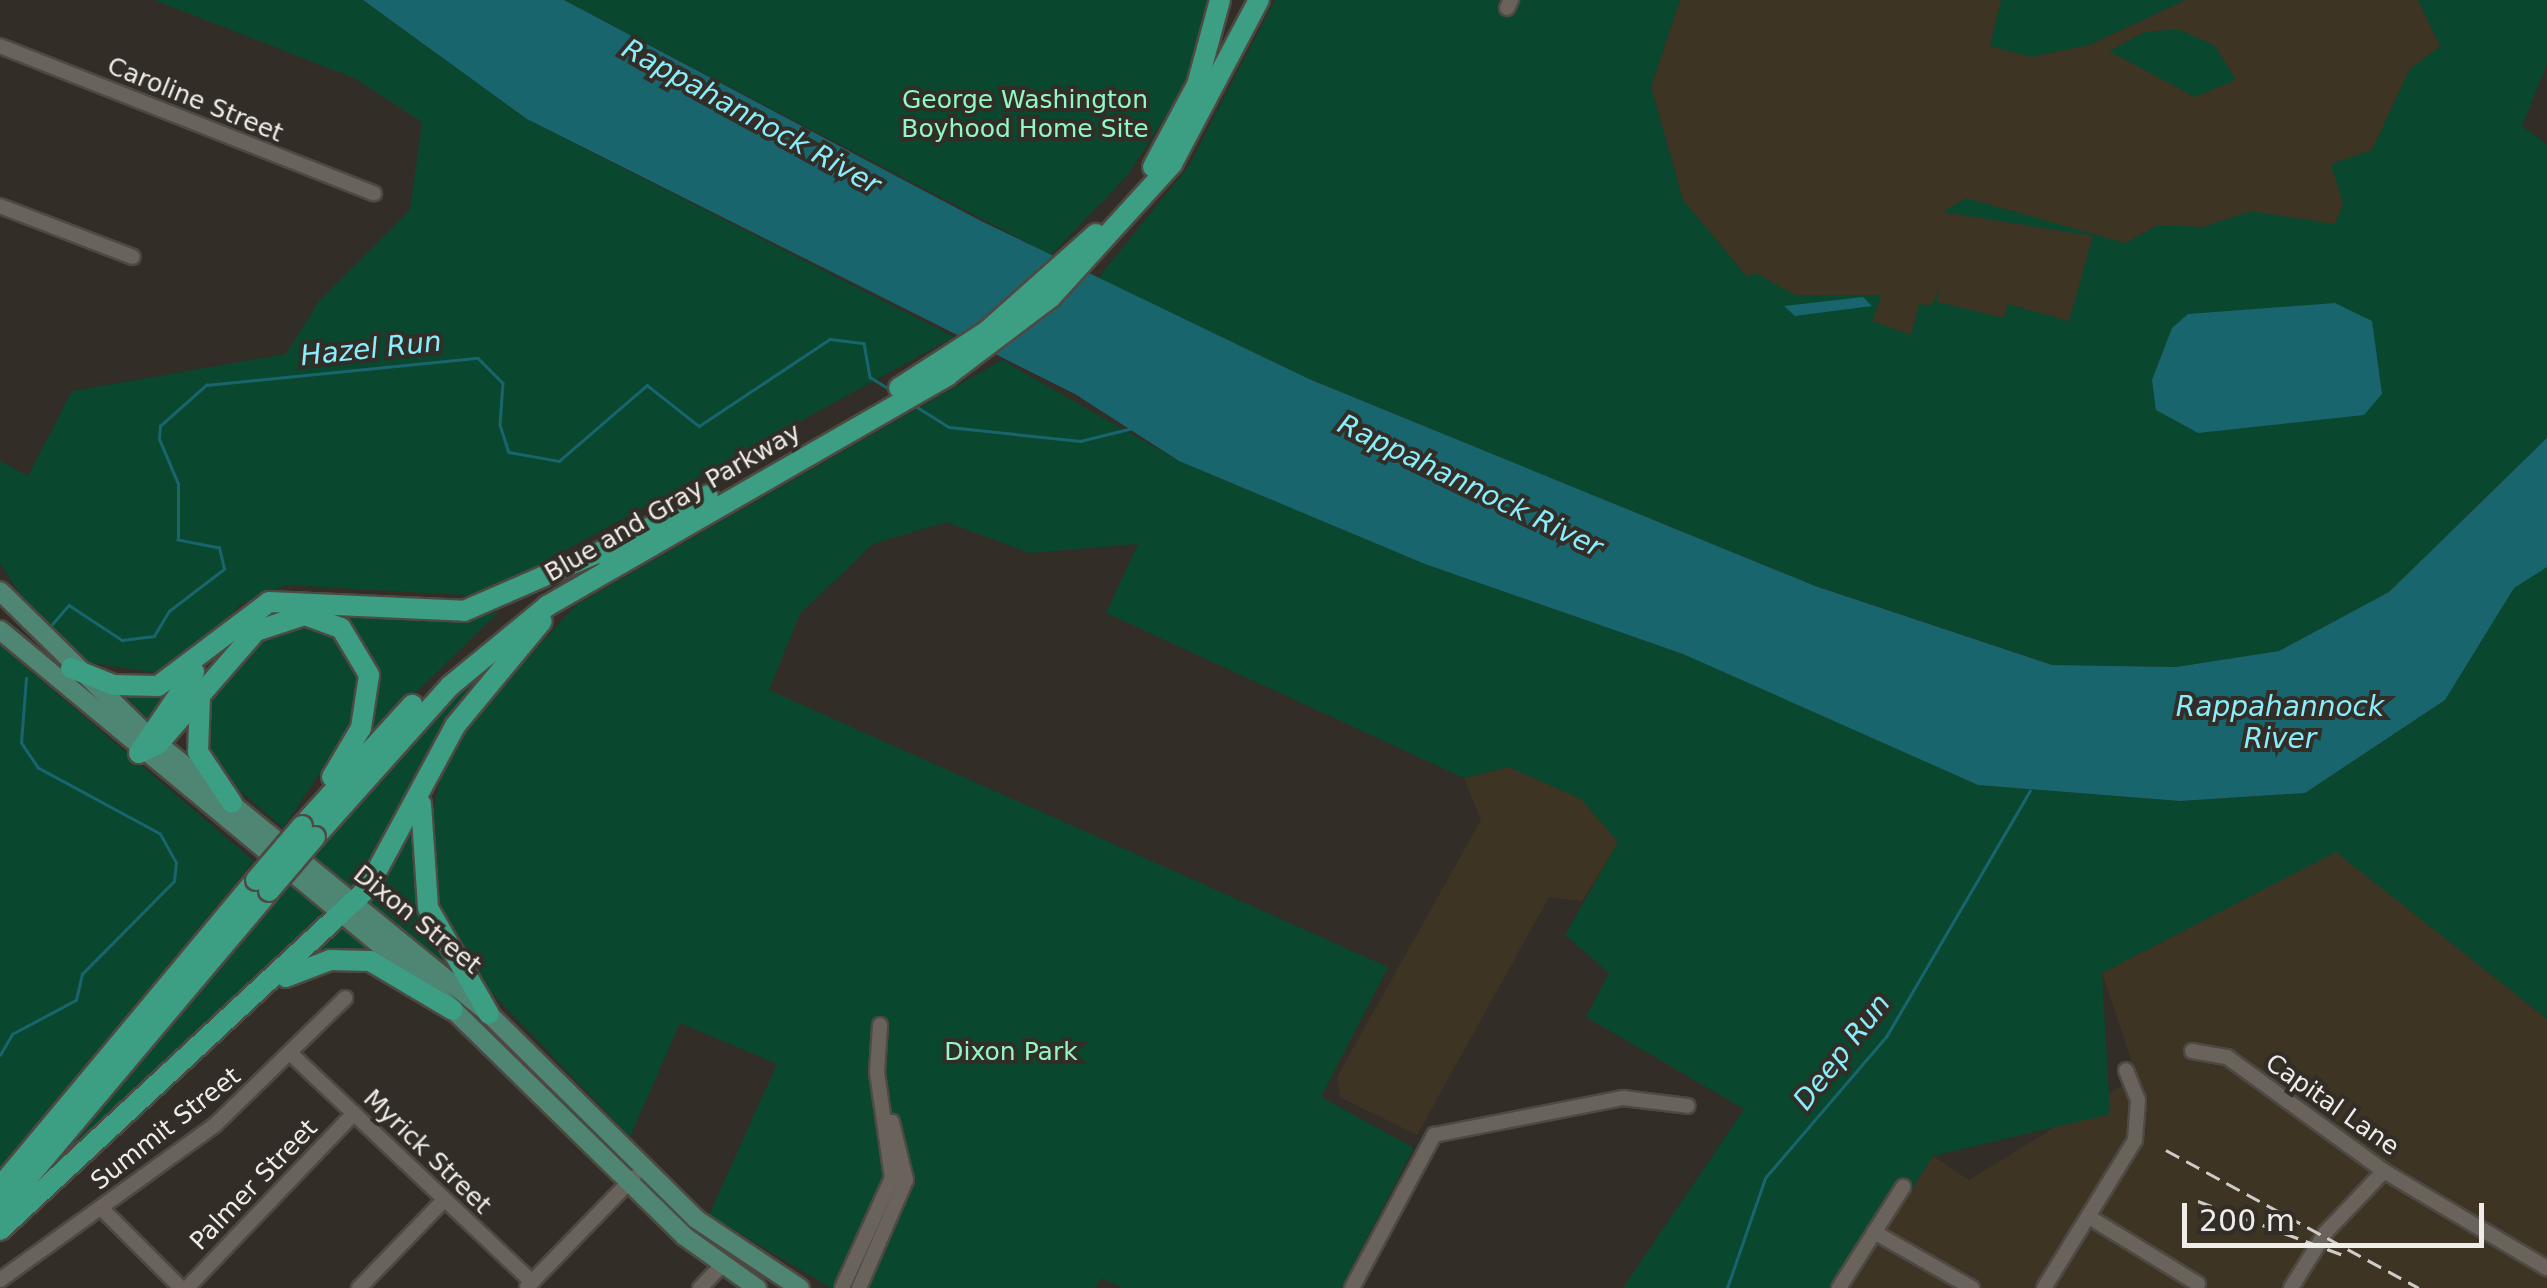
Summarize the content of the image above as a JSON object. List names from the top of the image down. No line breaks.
{"streets":{"highway":["Blue and Gray Parkway"],"main road":["Dixon Street"],"street":["Caroline Street","Capital Lane","Summit Street","Myrick Street","Palmer Street"]},"crossings":[["Summit Street","Myrick Street"],["Myrick Street","Palmer Street"]],"water":["Rappahannock River","Hazel Run","Deep Run"],"parks":["George Washington Boyhood Home Site","Dixon Park"],"scale_bar":"200 m"}
